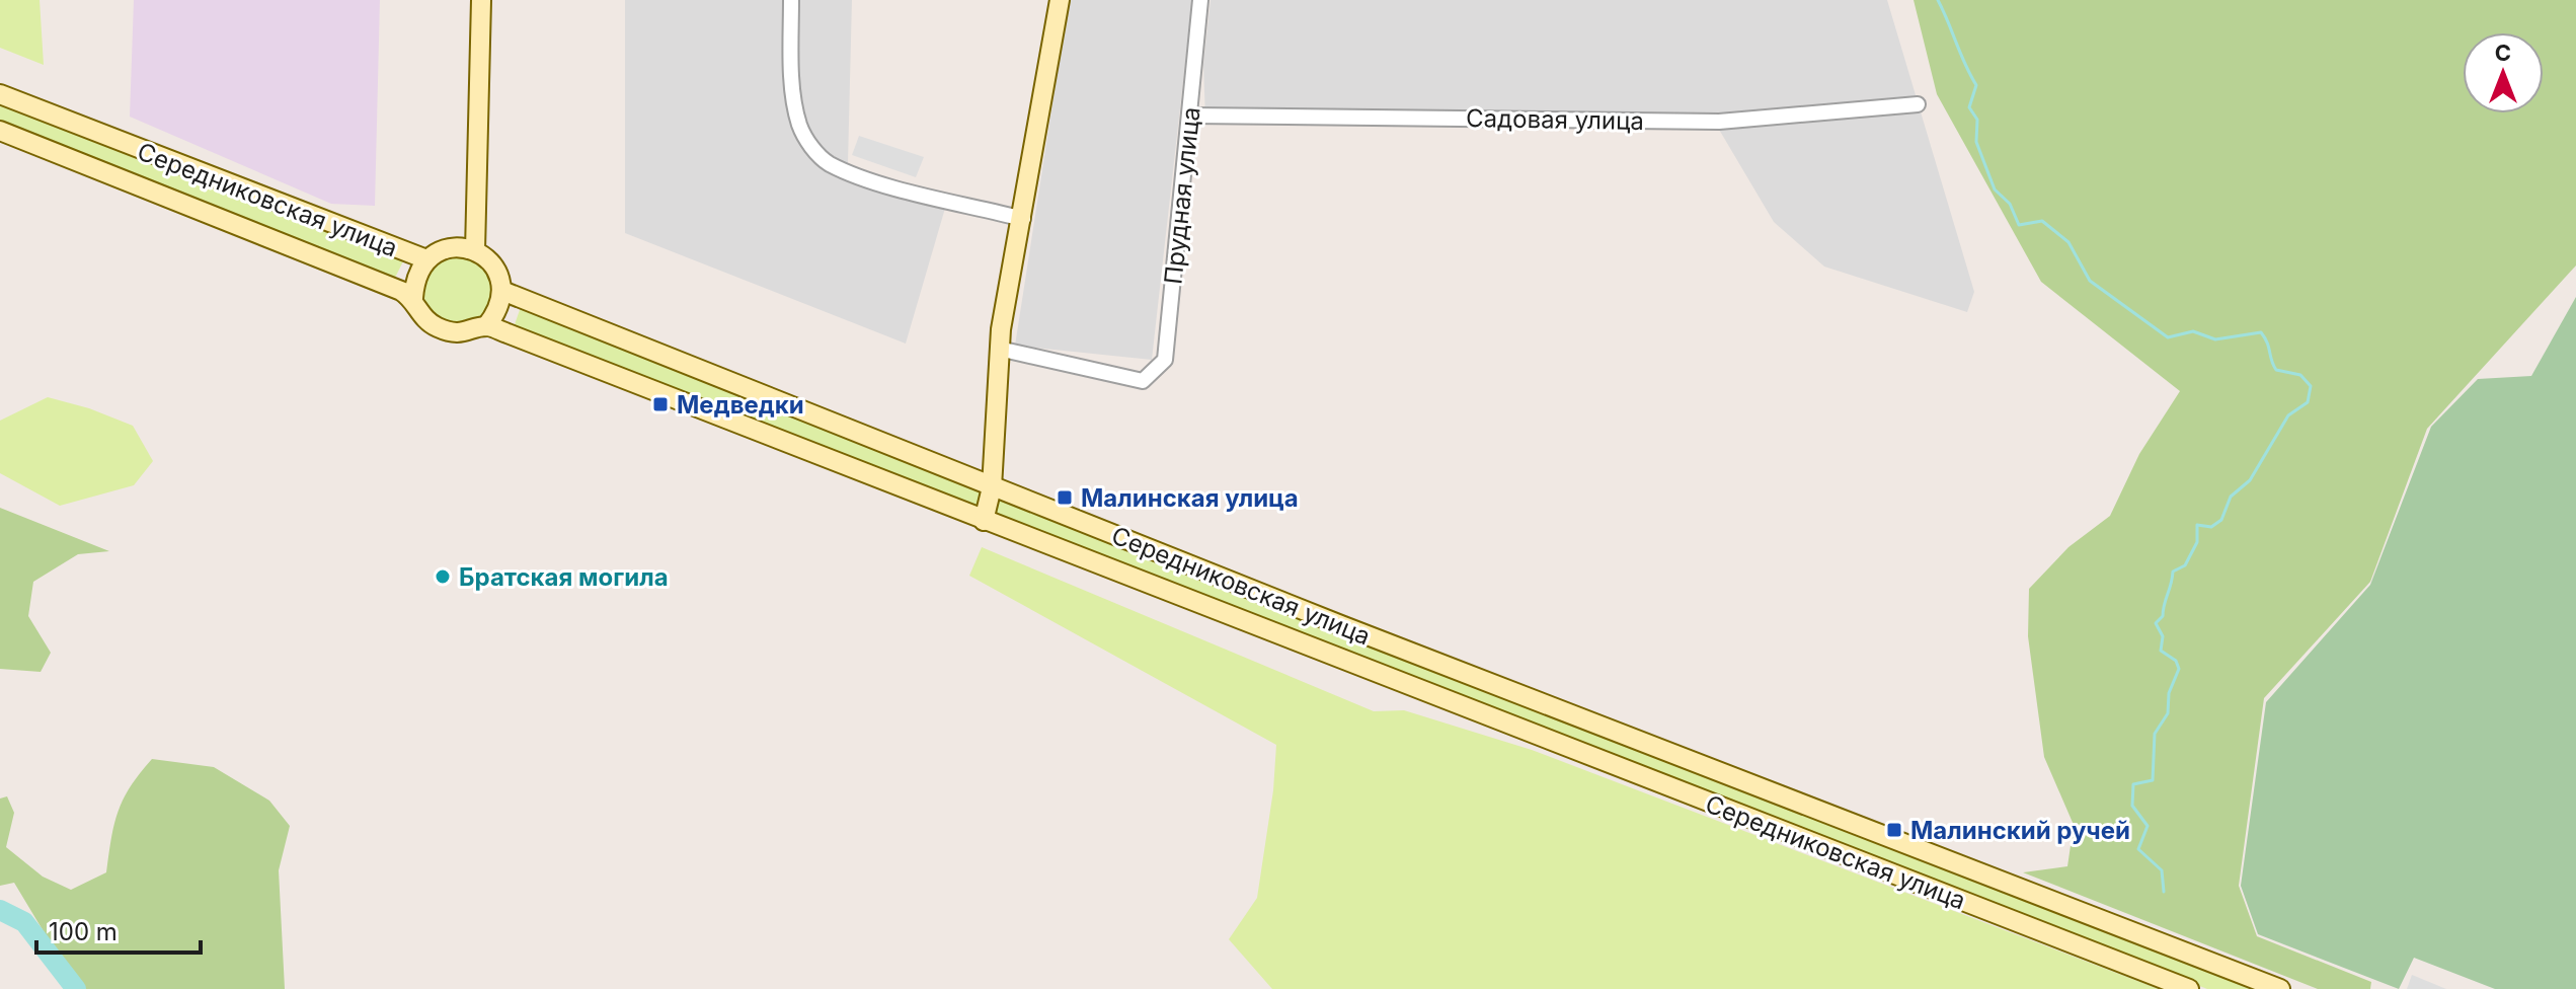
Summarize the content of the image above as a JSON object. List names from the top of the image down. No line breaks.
{"streets":{"street":["Садовая улица","Прудная улица","Середниковская улица"]},"crossings":[["Садовая улица","Прудная улица"]],"places":{"transit":["Медведки","Малинская улица","Малинский ручей"],"other":["Братская могила"]},"scale_bar":"100 m","north":"top"}
